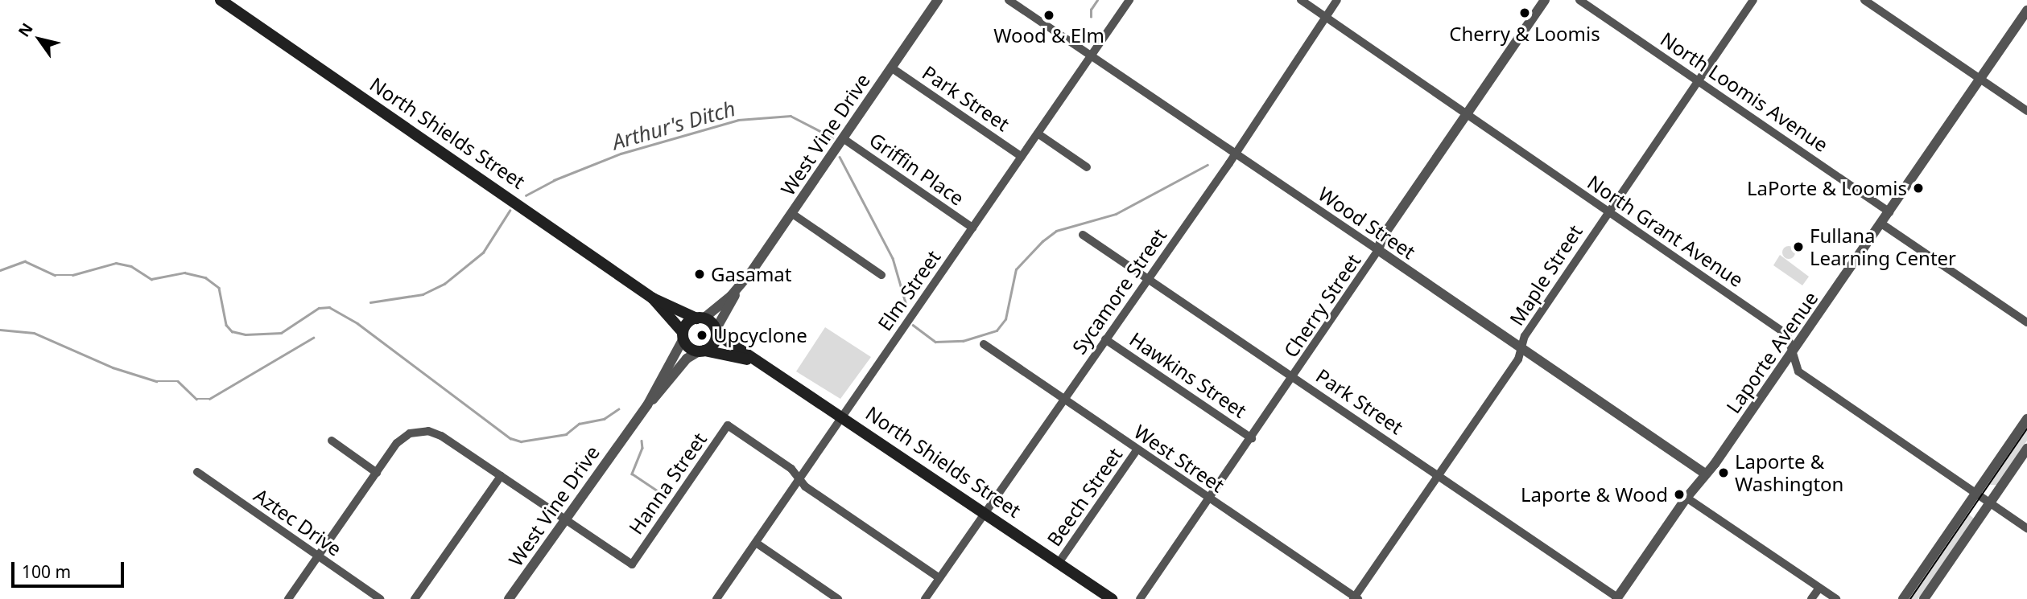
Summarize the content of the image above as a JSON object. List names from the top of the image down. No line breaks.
{"streets":{"main road":["North Shields Street"],"street":["North Loomis Avenue","Park Street","West Vine Drive","Griffin Place","Wood Street","North Grant Avenue","Maple Street","Elm Street","Sycamore Street","Cherry Street","Laporte Avenue","Hawkins Street","West Street","Hanna Street","Beech Street","Aztec Drive"]},"crossings":[["North Loomis Avenue","Maple Street"],["North Loomis Avenue","Laporte Avenue"],["Park Street","West Vine Drive"],["Park Street","Maple Street"],["Park Street","Elm Street"],["Park Street","Sycamore Street"],["Park Street","Cherry Street"],["Park Street","Laporte Avenue"],["North Shields Street","West Vine Drive"],["North Shields Street","Elm Street"],["North Shields Street","Sycamore Street"],["North Shields Street","Beech Street"],["West Vine Drive","Griffin Place"],["West Vine Drive","Hanna Street"],["Griffin Place","Elm Street"],["Wood Street","Maple Street"],["Wood Street","Elm Street"],["Wood Street","Sycamore Street"],["Wood Street","Cherry Street"],["Wood Street","Laporte Avenue"],["North Grant Avenue","Maple Street"],["North Grant Avenue","Sycamore Street"],["North Grant Avenue","Cherry Street"],["North Grant Avenue","Laporte Avenue"],["Maple Street","West Street"],["Elm Street","Hanna Street"],["Sycamore Street","Hawkins Street"],["Sycamore Street","West Street"],["Sycamore Street","Hanna Street"],["Cherry Street","Hawkins Street"],["Cherry Street","West Street"],["West Street","Beech Street"]],"water":["Arthur's Ditch"],"places":["Cherry & Loomis","Wood & Elm","LaPorte & Loomis","Fullana Learning Center","Gasamat","Upcyclone","Laporte & Washington","Laporte & Wood"],"scale_bar":"100 m","north":"top left"}
